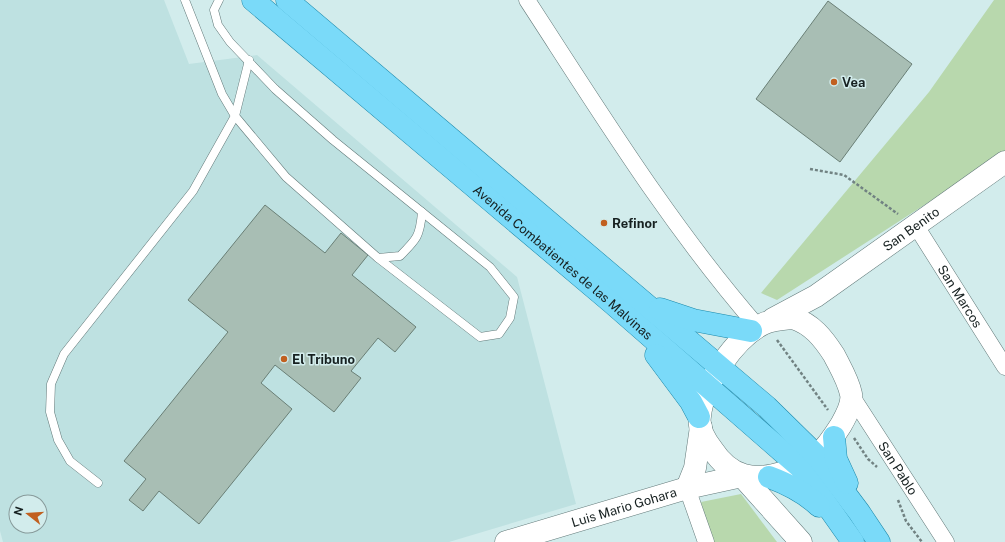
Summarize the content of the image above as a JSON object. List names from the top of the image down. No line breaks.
{"streets":{"main road":["Avenida Combatientes de las Malvinas"],"street":["San Benito","San Marcos","San Pablo","Luis Mario Gohara"]},"crossings":[["San Benito","Avenida Combatientes de las Malvinas"],["San Benito","San Marcos"],["San Benito","Luis Mario Gohara"],["Avenida Combatientes de las Malvinas","Luis Mario Gohara"]],"places":["Vea","Refinor","El Tribuno"],"north":"left"}
